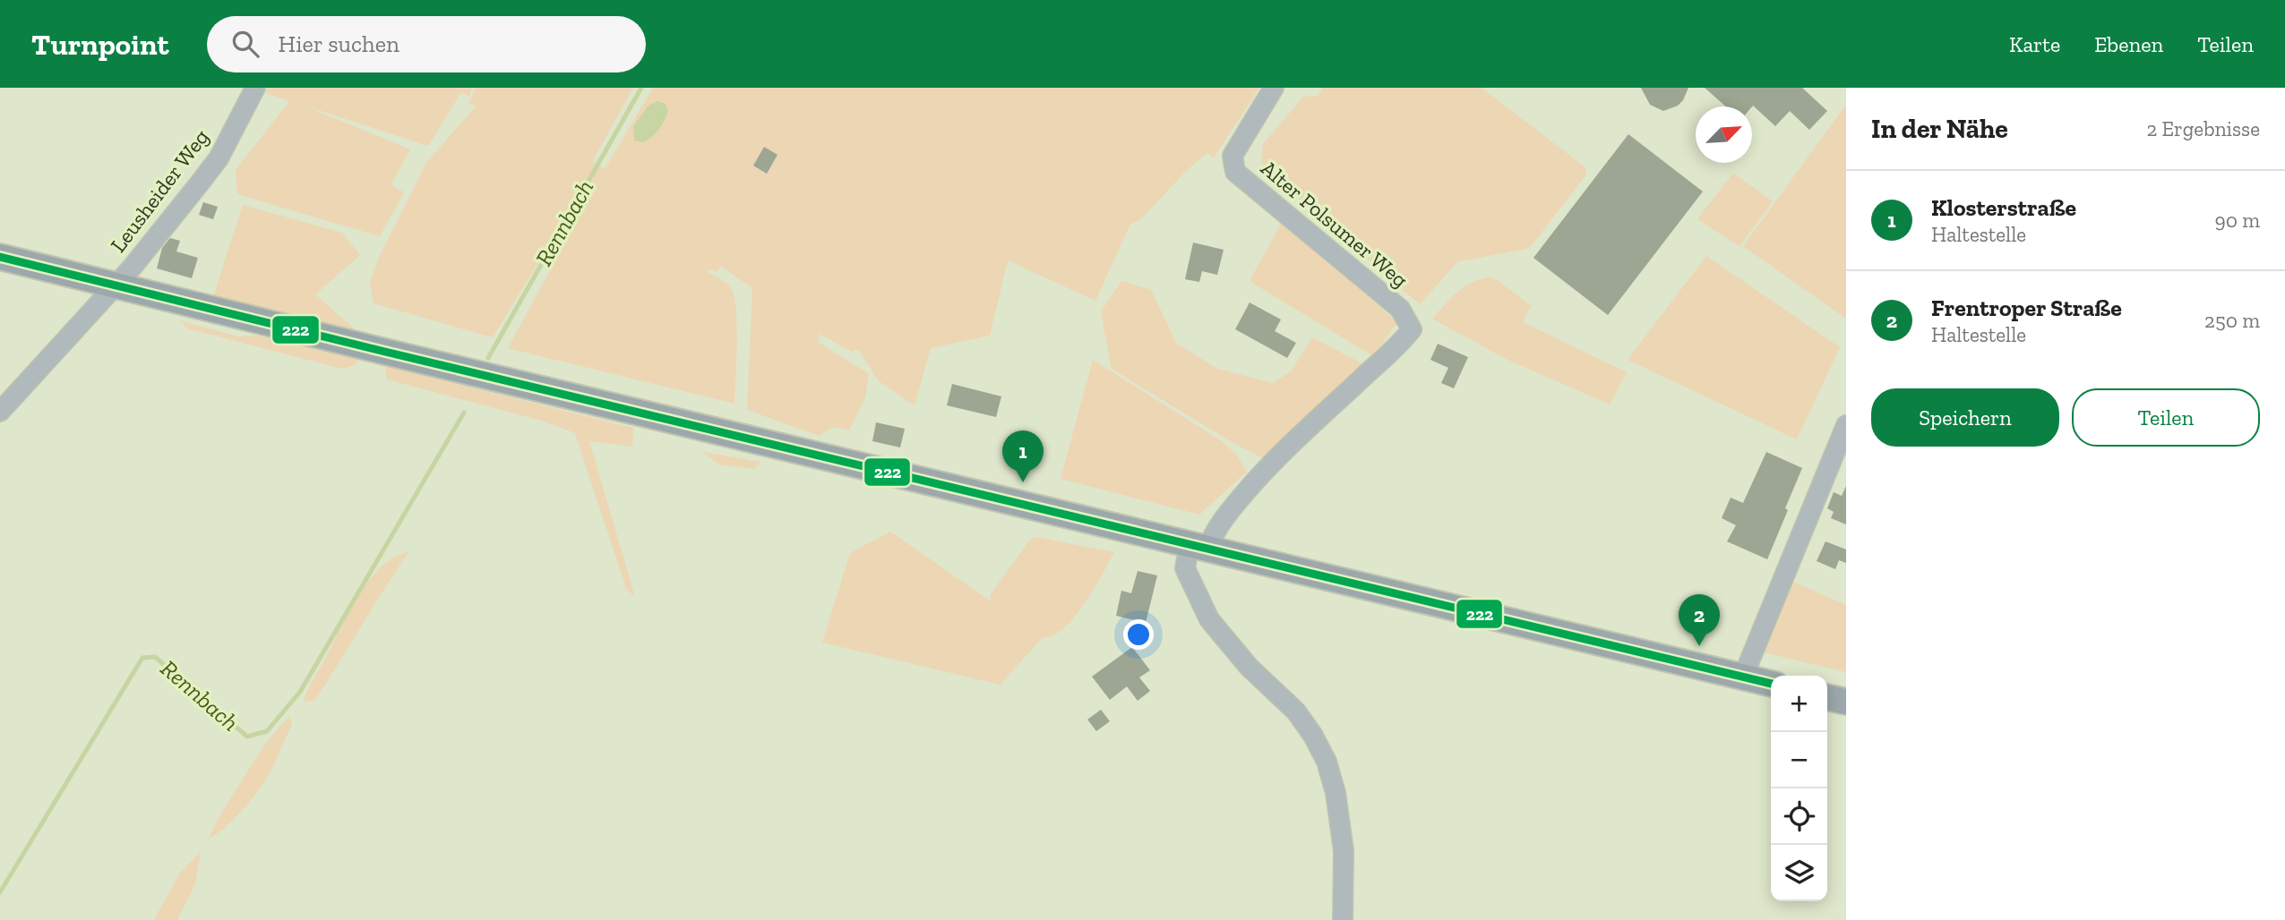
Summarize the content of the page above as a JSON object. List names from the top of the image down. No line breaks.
{"streets":{"street":["Leusheider Weg","Alter Polsumer Weg"]},"water":["Rennbach"],"lines":["transit line 222"],"north":"top right","page":{"header":"Turnpoint","search":"Hier suchen","nav":["Karte","Ebenen","Teilen"],"heading":["In der Nähe","2 Ergebnisse"],"list":[{"mark":"1","name":"Klosterstraße","note":"Haltestelle","value":"90 m"},{"mark":"2","name":"Frentroper Straße","note":"Haltestelle","value":"250 m"}],"buttons":["Speichern","Teilen"],"pins":["1","2"],"map_buttons":["+","−"]}}
